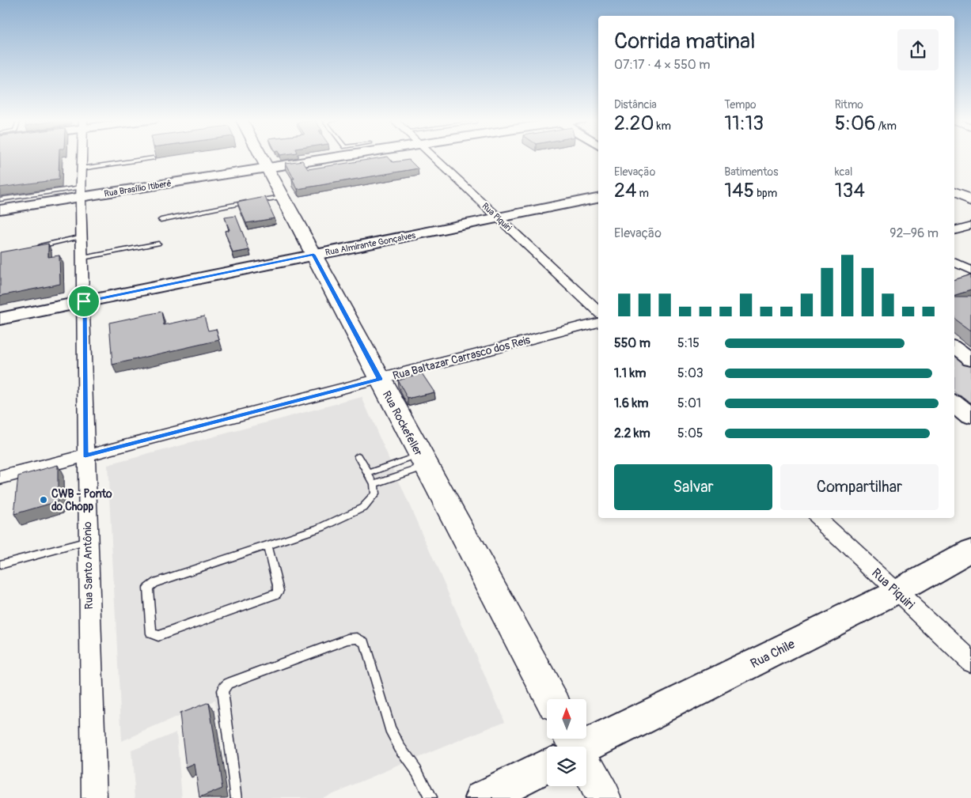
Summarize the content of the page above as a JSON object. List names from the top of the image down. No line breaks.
{"streets":{"main road":["Rua Brasílio Itiberê","Rua Almirante Gonçalves","Rua Rockefeller","Rua Chile"],"street":["Rua Piquiri","Rua Baltazar Carrasco dos Reis","Rua Santo Antônio"]},"crossings":[["Rua Brasílio Itiberê","Rua Rockefeller"],["Rua Brasílio Itiberê","Rua Santo Antônio"],["Rua Piquiri","Rua Almirante Gonçalves"],["Rua Piquiri","Rua Chile"],["Rua Almirante Gonçalves","Rua Rockefeller"],["Rua Almirante Gonçalves","Rua Santo Antônio"],["Rua Baltazar Carrasco dos Reis","Rua Rockefeller"],["Rua Baltazar Carrasco dos Reis","Rua Santo Antônio"]],"places":["CWB - Ponto do Chopp"],"north":"top","page":{"heading":["Corrida matinal","07:17 · 4 × 550 m"],"stats":[["Distância","2.20 km"],["Tempo","11:13"],["Ritmo","5:06 /km"],["Elevação","24 m"],["Batimentos","145 bpm"],["kcal","134"]],"chart":["Elevação","92–96 m"],"list":[{"name":"550 m","note":"5:15"},{"name":"1.1 km","note":"5:03"},{"name":"1.6 km","note":"5:01"},{"name":"2.2 km","note":"5:05"}],"buttons":["Salvar","Compartilhar"]}}
